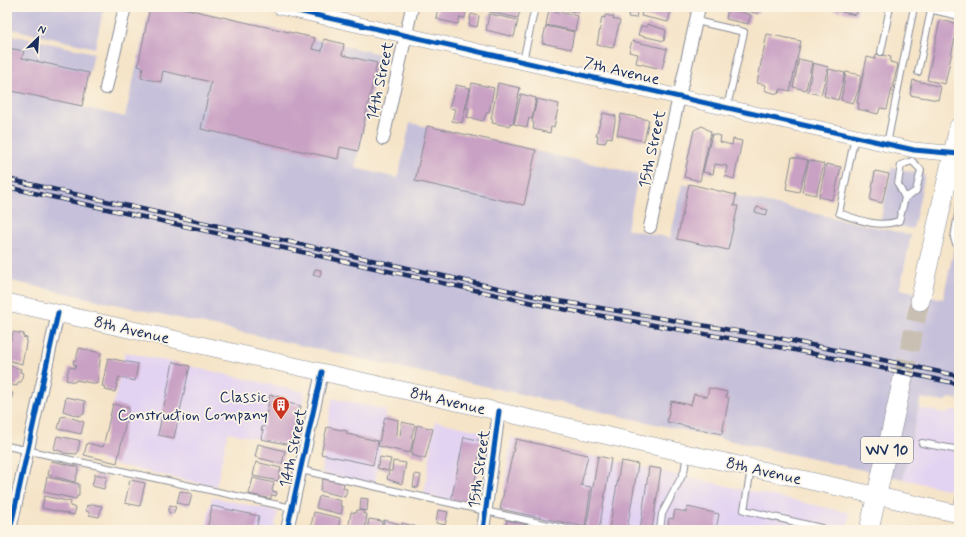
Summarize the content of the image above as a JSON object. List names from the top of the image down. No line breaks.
{"streets":{"main road":["8th Avenue","WV 10"],"street":["7th Avenue","14th Street","15th Street"]},"crossings":[["7th Avenue","14th Street"],["7th Avenue","15th Street"],["14th Street","8th Avenue"],["15th Street","8th Avenue"],["8th Avenue","WV 10"]],"places":{"building":["Classic Construction Company"]},"north":"top right"}
